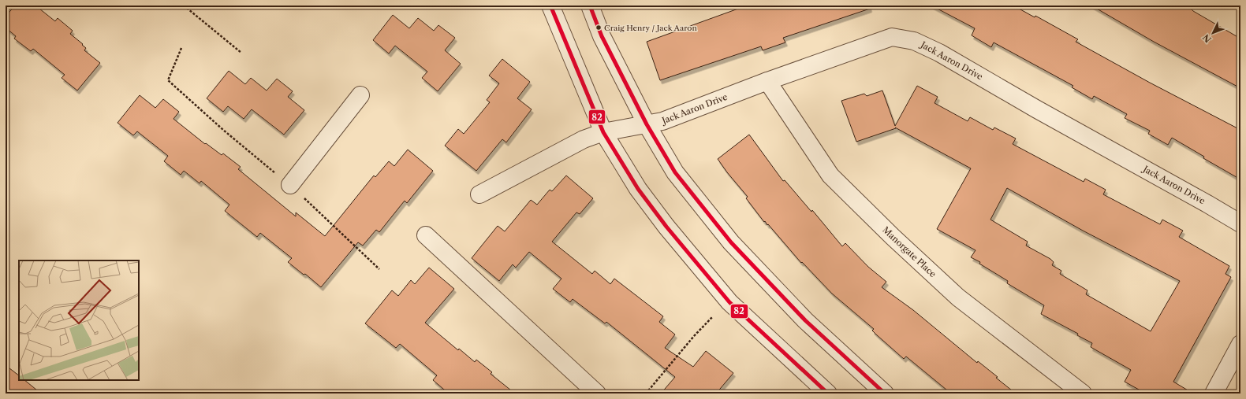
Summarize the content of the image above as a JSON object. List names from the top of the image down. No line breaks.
{"streets":{"street":["Jack Aaron Drive","Manorgate Place"]},"crossings":[["Jack Aaron Drive","Manorgate Place"]],"places":["Craig Henry / Jack Aaron"],"lines":["transit line 82"],"north":"bottom left"}
